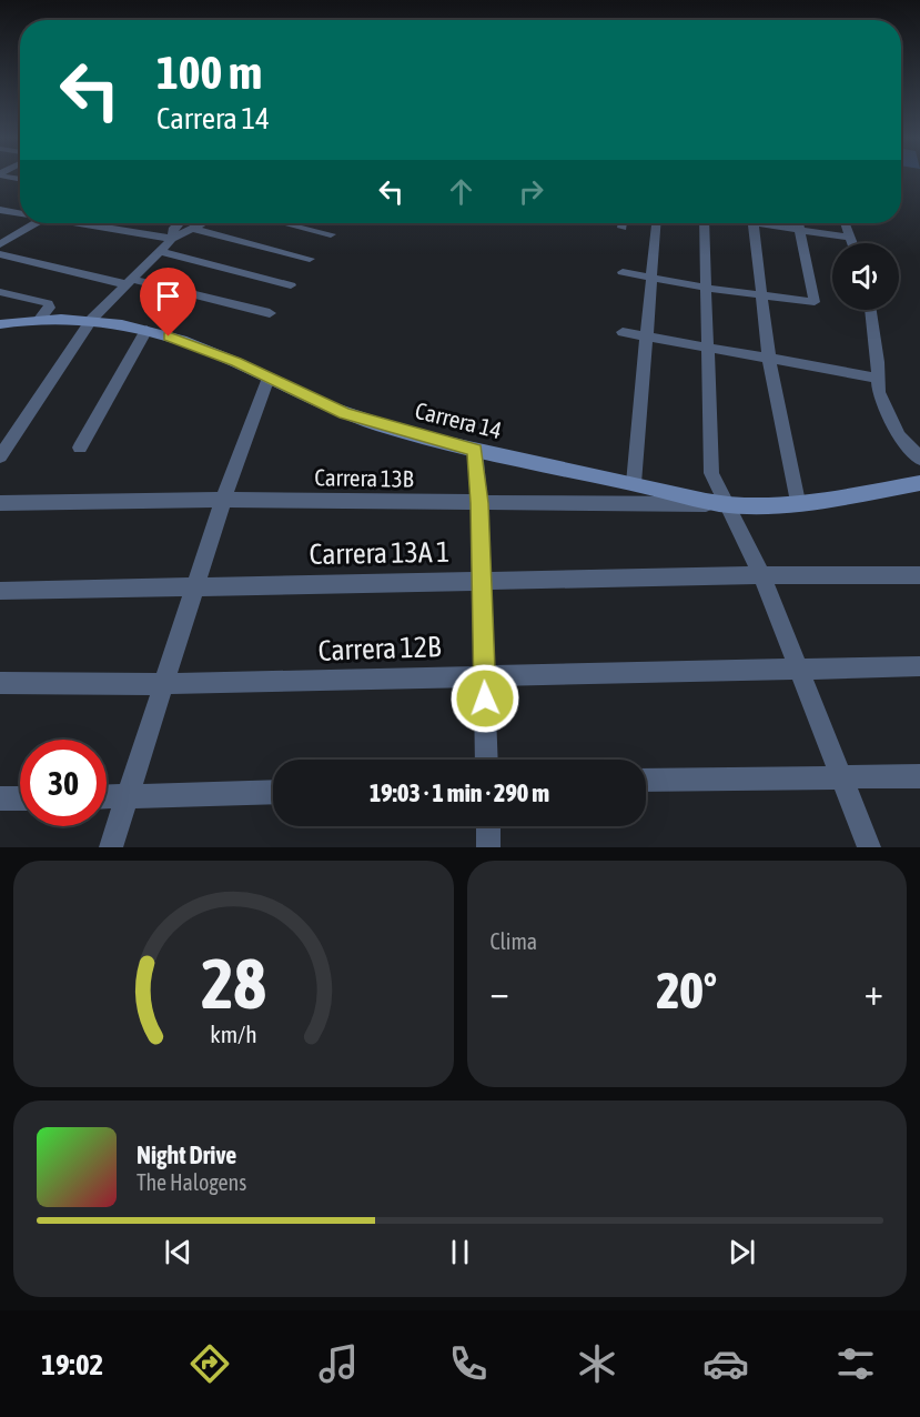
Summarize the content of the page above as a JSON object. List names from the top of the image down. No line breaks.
{"streets":{"main road":["Carrera 14"],"street":["Carrera 13B","Carrera 13A 1","Carrera 12B"]},"crossings":[["Carrera 14","Carrera 13B"]],"page":{"turn":["100 m","Carrera 14"],"limit":"30","trip":"19:03 · 1 min · 290 m","tile":"Clima","heat":["−","20°","+"],"song":["Night Drive","The Halogens"],"tabs":"19:02","gauge":["28","km/h"]}}
